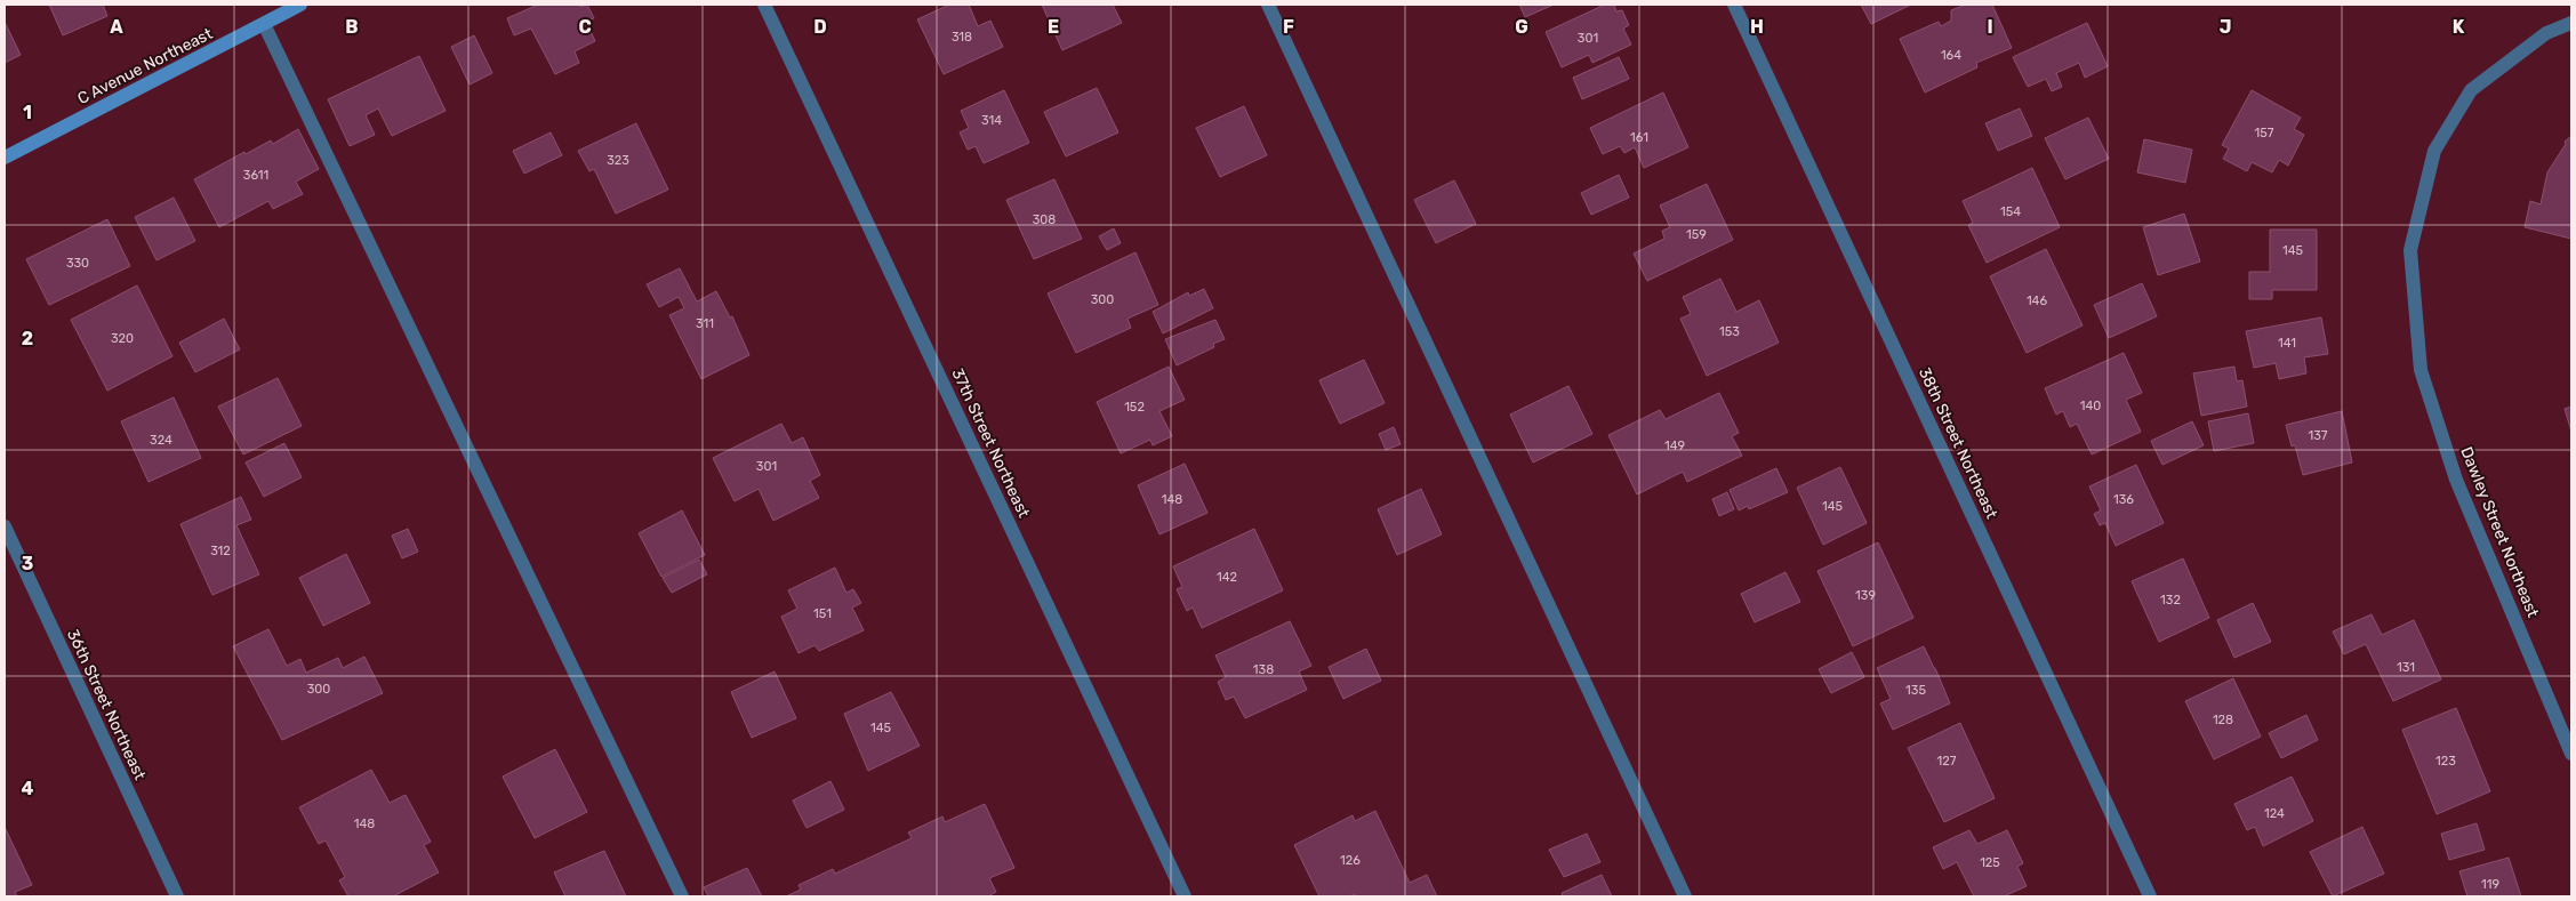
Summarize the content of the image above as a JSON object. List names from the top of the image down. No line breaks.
{"streets":{"street":["C Avenue Northeast","37th Street Northeast","38th Street Northeast","Dawley Street Northeast","36th Street Northeast"]},"house_numbers":["318","301","164","314","157","161","323","3611","154","308","159","145","330","300","146","311","153","320","141","140","152","137","324","149","301","148","136","145","312","142","139","132","151","131","138","300","135","128","145","127","123","124","148","126","125","119"],"grid":{"columns":["A","B","C","D","E","F","G","H","I","J","K"],"rows":["1","2","3","4"]}}
